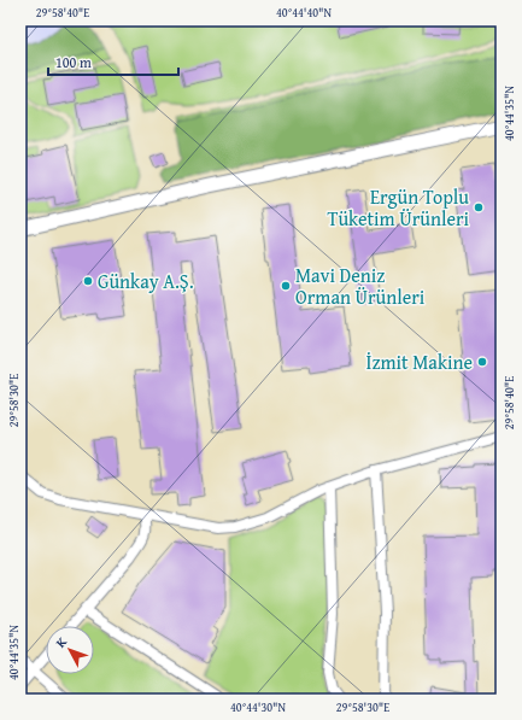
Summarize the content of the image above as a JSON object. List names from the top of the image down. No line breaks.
{"places":["Ergün Toplu Tüketim Ürünleri","Günkay A.Ş.","Mavi Deniz Orman Ürünleri","İzmit Makine"],"scale_bar":"100 m","north":"top left","coordinates":["29°58'40\"E","40°44'40\"N","40°44'35\"N","29°58'30\"E","40°44'30\"N"]}
